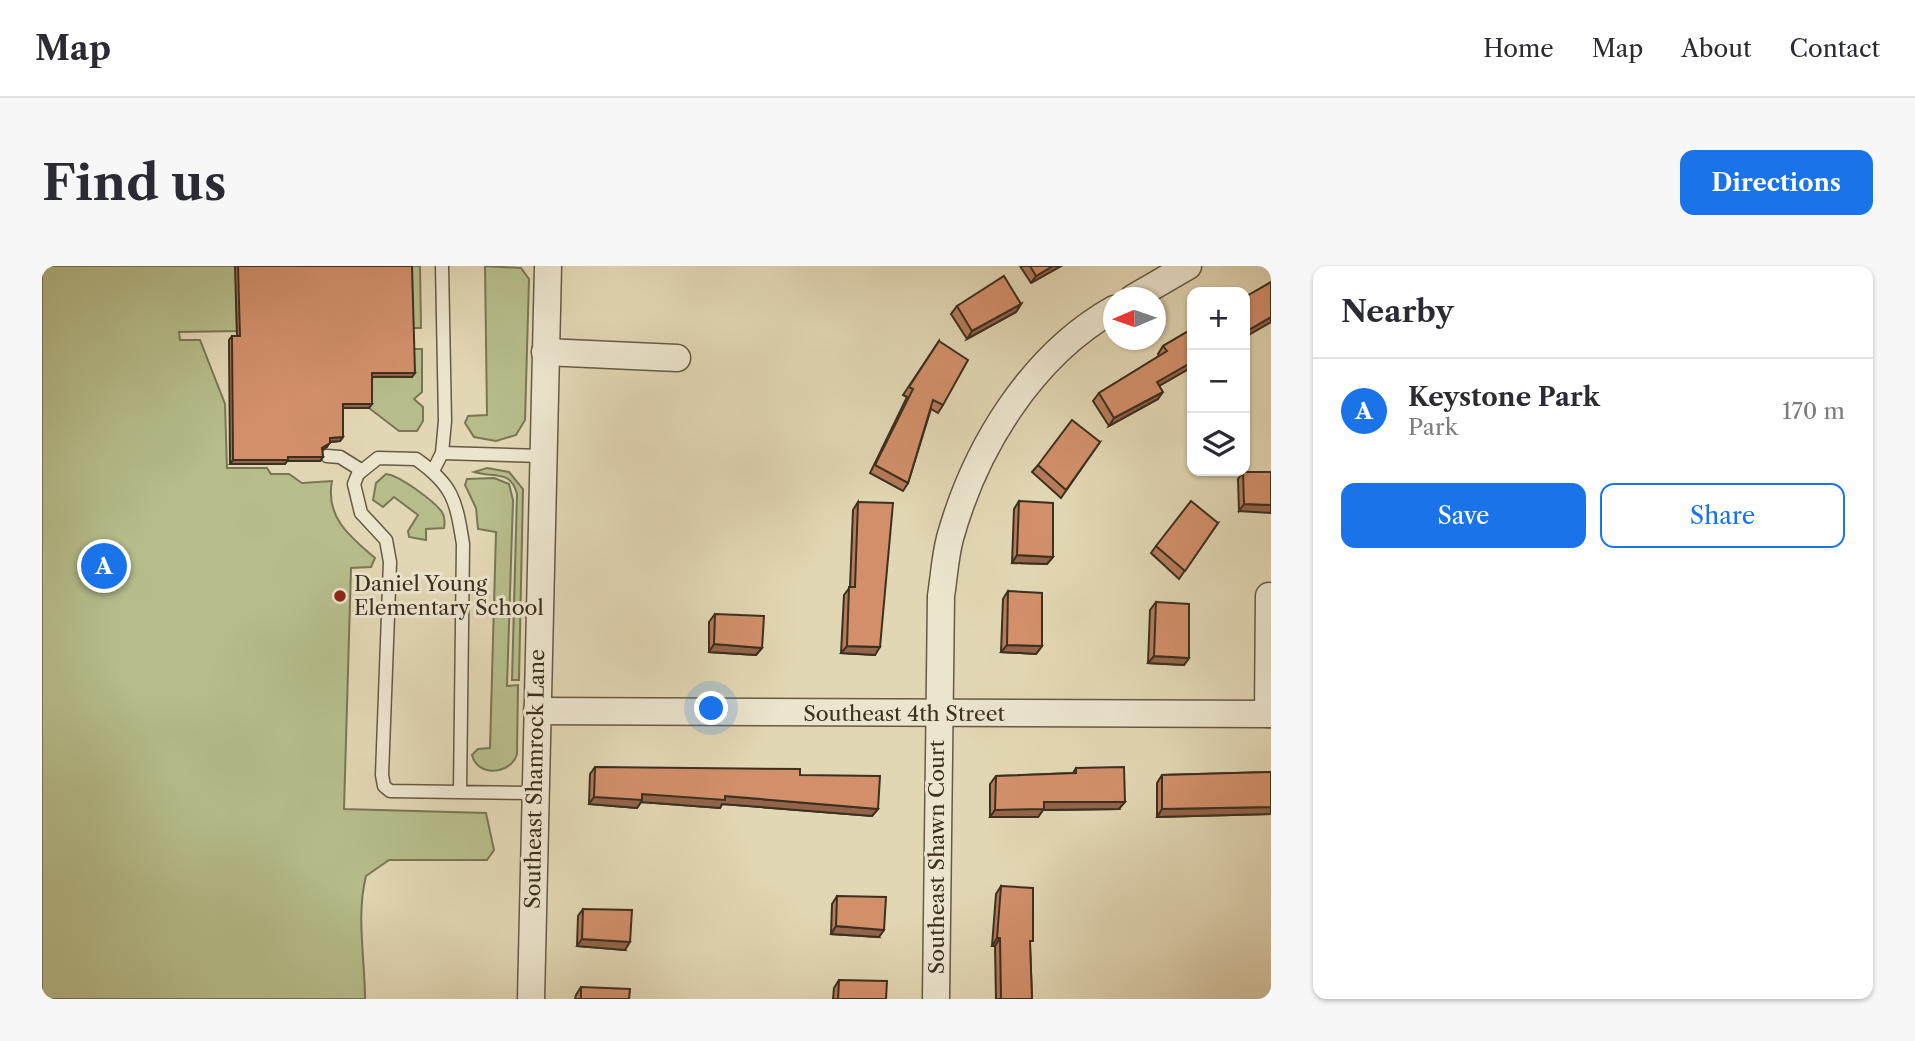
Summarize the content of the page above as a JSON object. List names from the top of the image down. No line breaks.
{"streets":{"street":["Southeast 4th Street","Southeast Shamrock Lane","Southeast Shawn Court"]},"crossings":[["Southeast 4th Street","Southeast Shamrock Lane"],["Southeast 4th Street","Southeast Shawn Court"]],"places":["Daniel Young Elementary School"],"north":"left","page":{"header":"Map","nav":["Home","Map","About","Contact"],"buttons":["Directions",["Save","Share"]],"title":"Find us","heading":"Nearby","map_buttons":["+","−"],"list":[{"mark":"A","name":"Keystone Park","note":"Park","value":"170 m"}],"pins":"A"}}
